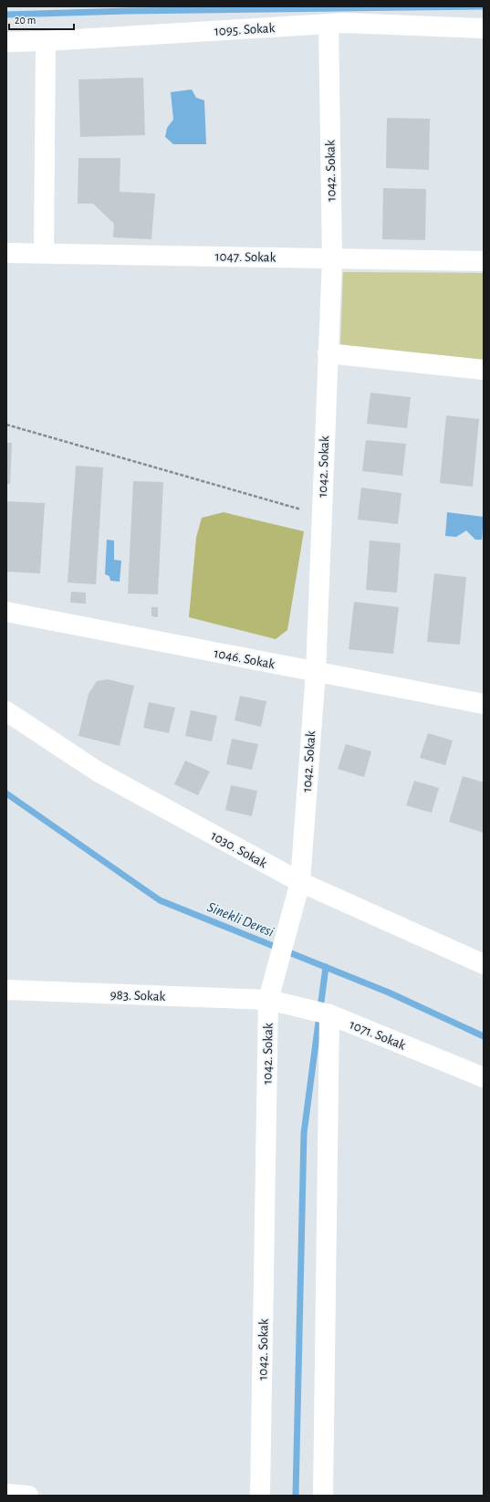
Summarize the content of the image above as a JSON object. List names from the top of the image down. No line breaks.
{"streets":{"street":["1095. Sokak","1042. Sokak","1047. Sokak","1046. Sokak","1030. Sokak","983. Sokak","1071. Sokak"]},"crossings":[["1095. Sokak","1042. Sokak"],["1042. Sokak","1047. Sokak"],["1042. Sokak","1046. Sokak"],["1042. Sokak","1030. Sokak"],["1042. Sokak","983. Sokak"],["1042. Sokak","1071. Sokak"],["983. Sokak","1071. Sokak"]],"water":["Sinekli Deresi"],"scale_bar":"20 m"}
